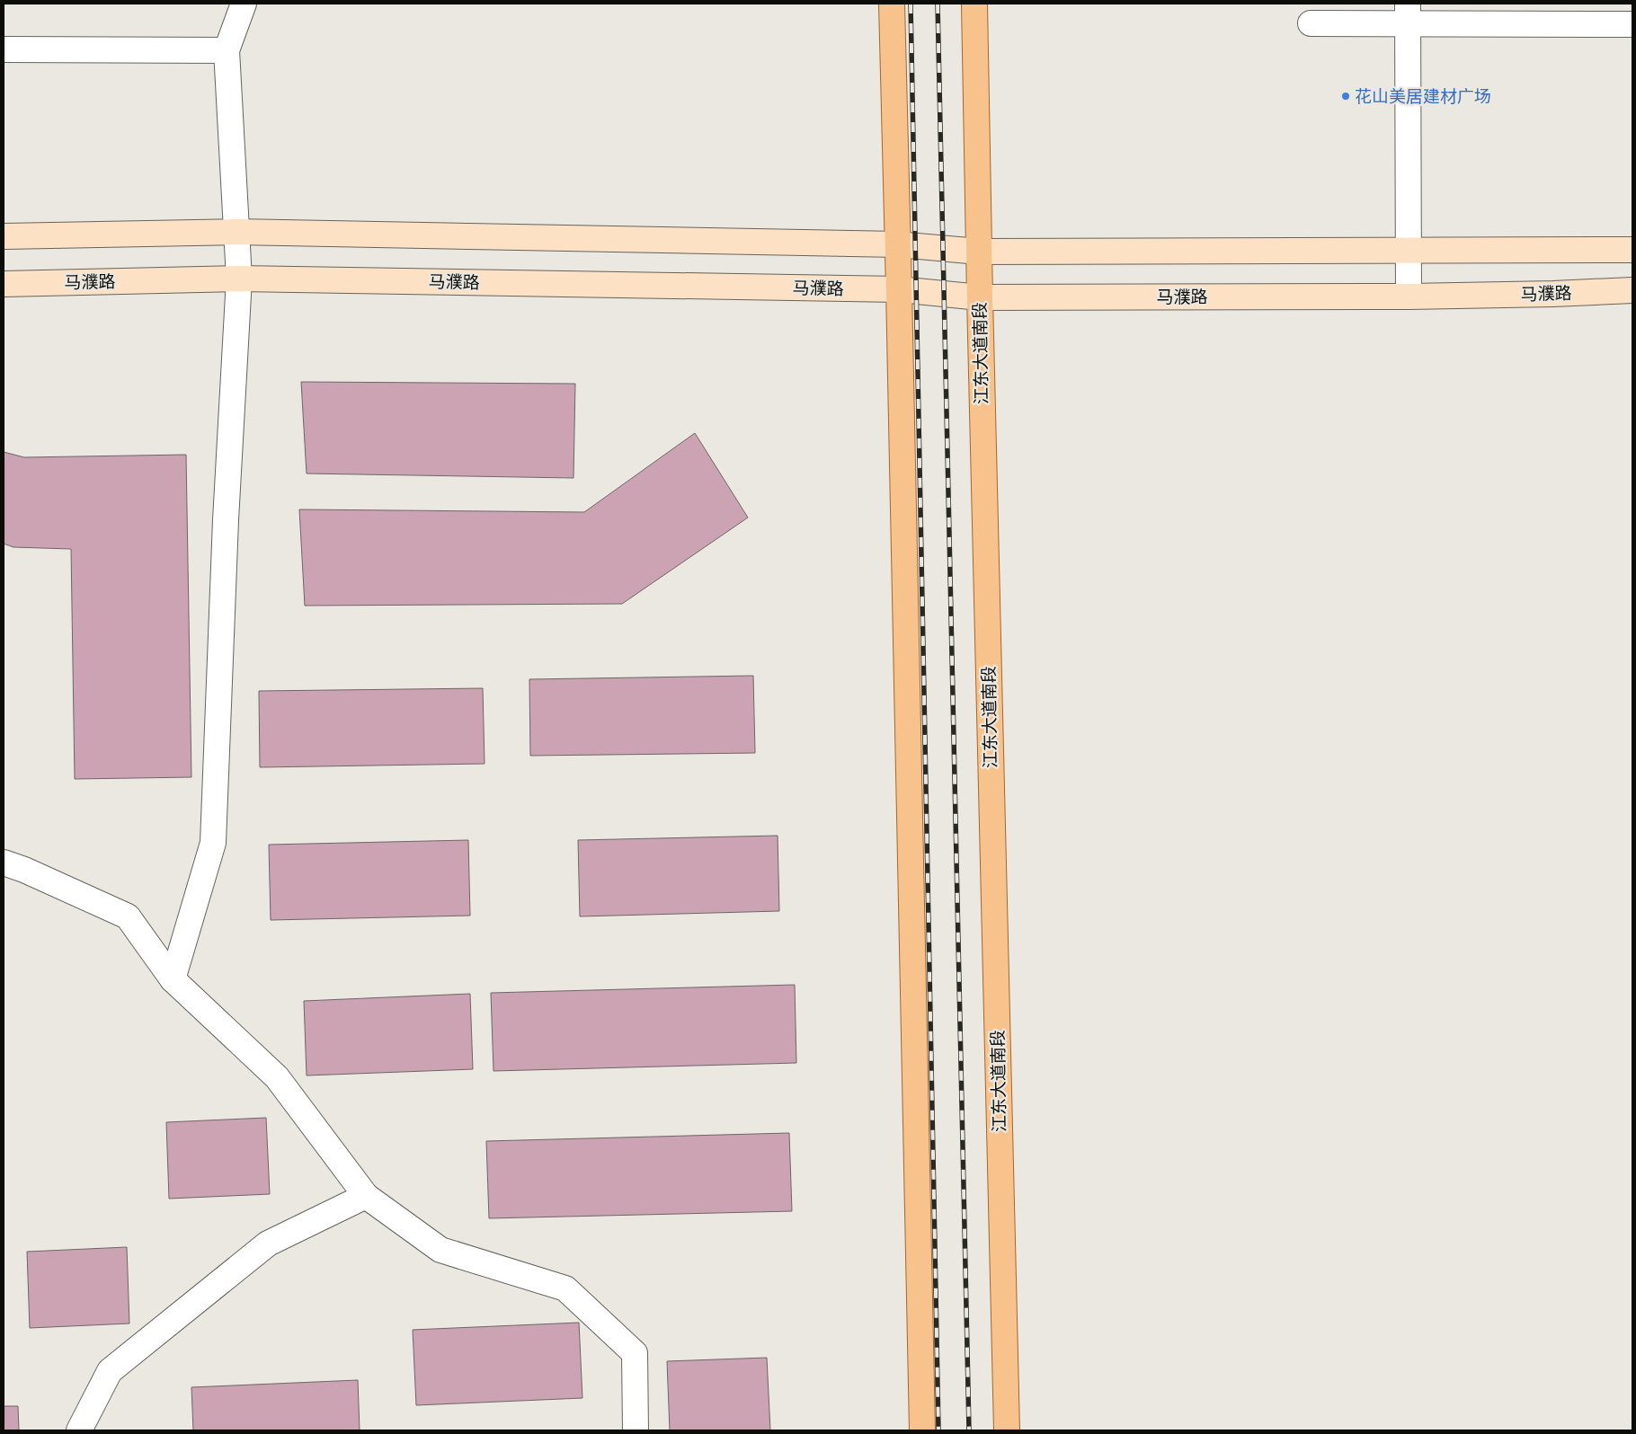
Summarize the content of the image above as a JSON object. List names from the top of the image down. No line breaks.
{"streets":{"main road":["马濮路","江东大道南段"]},"crossings":[["马濮路","江东大道南段"]],"places":["花山美居建材广场"]}
